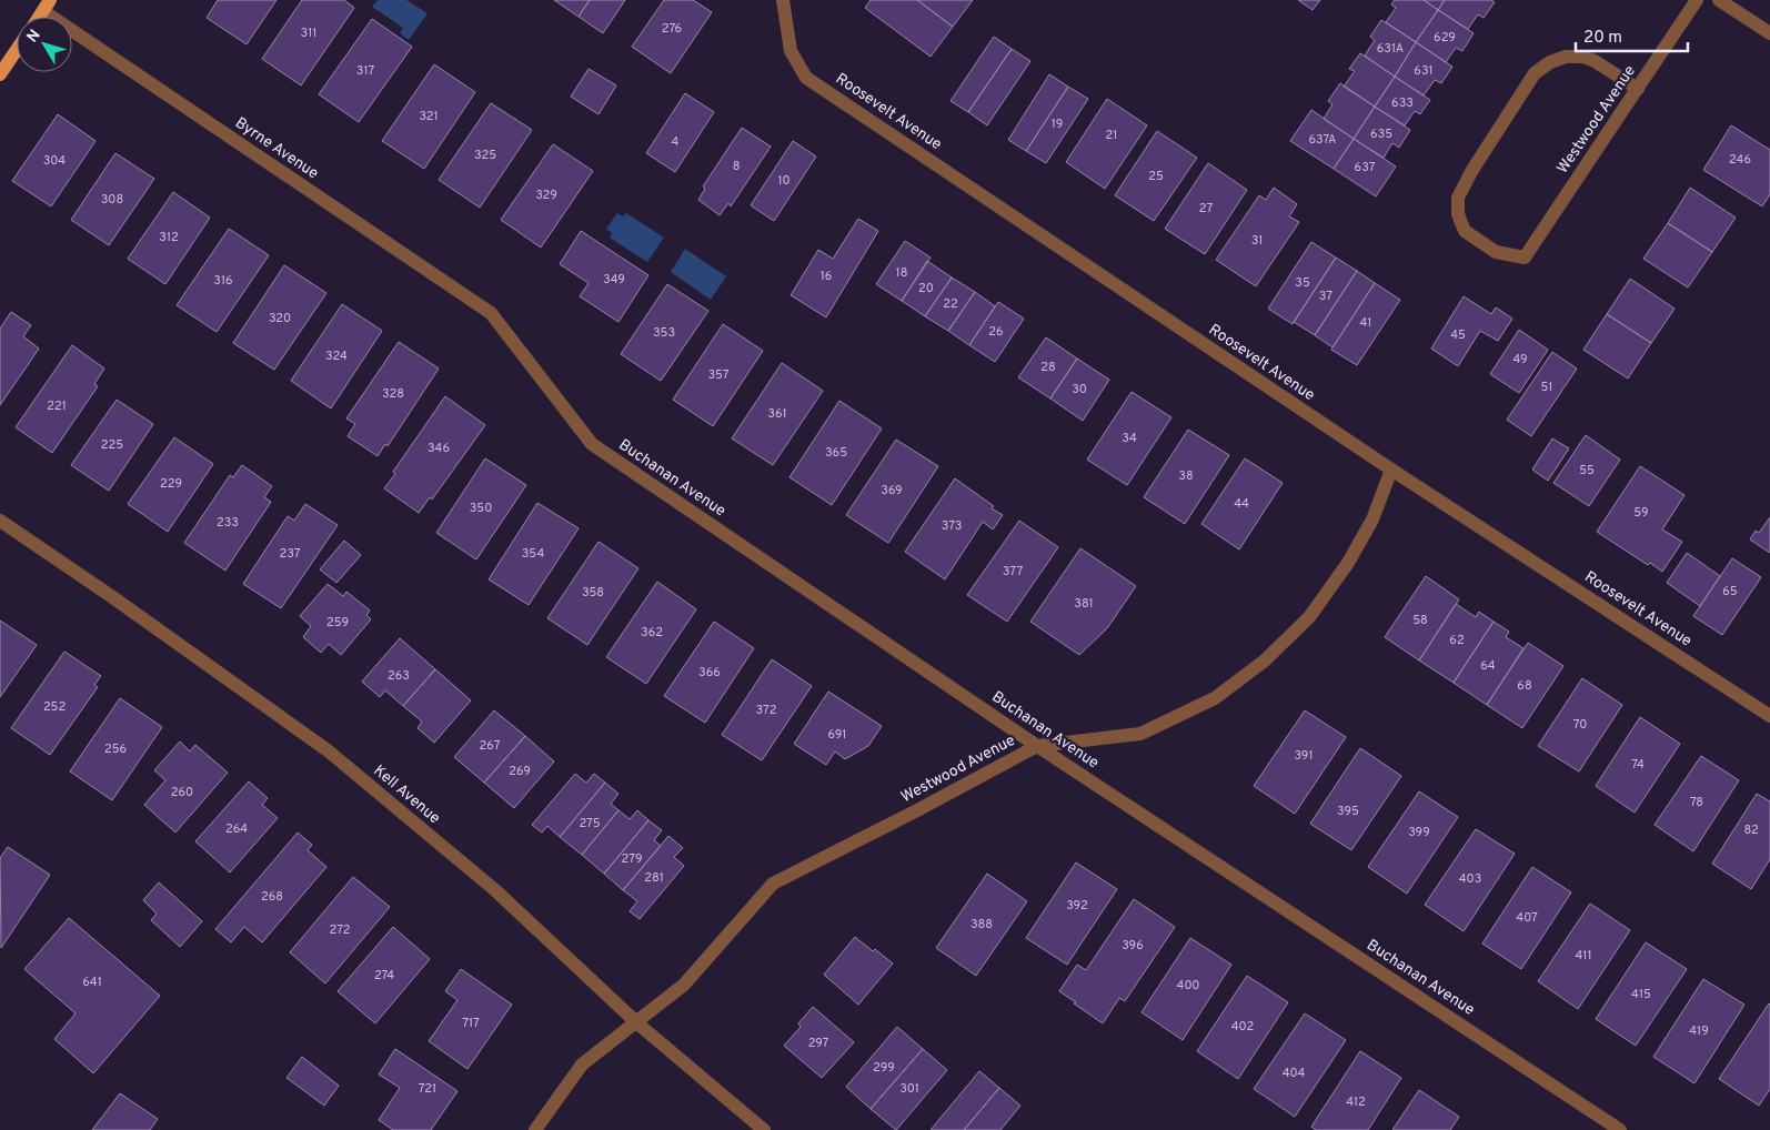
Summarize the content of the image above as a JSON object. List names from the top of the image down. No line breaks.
{"streets":{"street":["Roosevelt Avenue","Westwood Avenue","Byrne Avenue","Buchanan Avenue","Kell Avenue"]},"crossings":[["Roosevelt Avenue","Westwood Avenue"],["Westwood Avenue","Buchanan Avenue"],["Westwood Avenue","Kell Avenue"],["Byrne Avenue","Buchanan Avenue"]],"house_numbers":["276","311","629","631A","317","631","633","321","19","635","21","637A","4","325","246","304","8","637","25","10","329","308","27","312","31","18","16","349","316","35","20","37","22","320","41","26","353","45","324","49","28","357","51","30","328","221","361","34","225","346","365","55","38","229","369","44","350","59","233","373","237","354","377","65","358","381","58","259","362","62","64","366","263","68","252","372","70","691","267","256","391","74","269","260","78","395","275","264","82","399","279","281","403","268","392","407","388","272","396","411","274","641","400","415","717","402","419","297","299","404","721","301","412"],"scale_bar":"20 m","north":"top left"}
